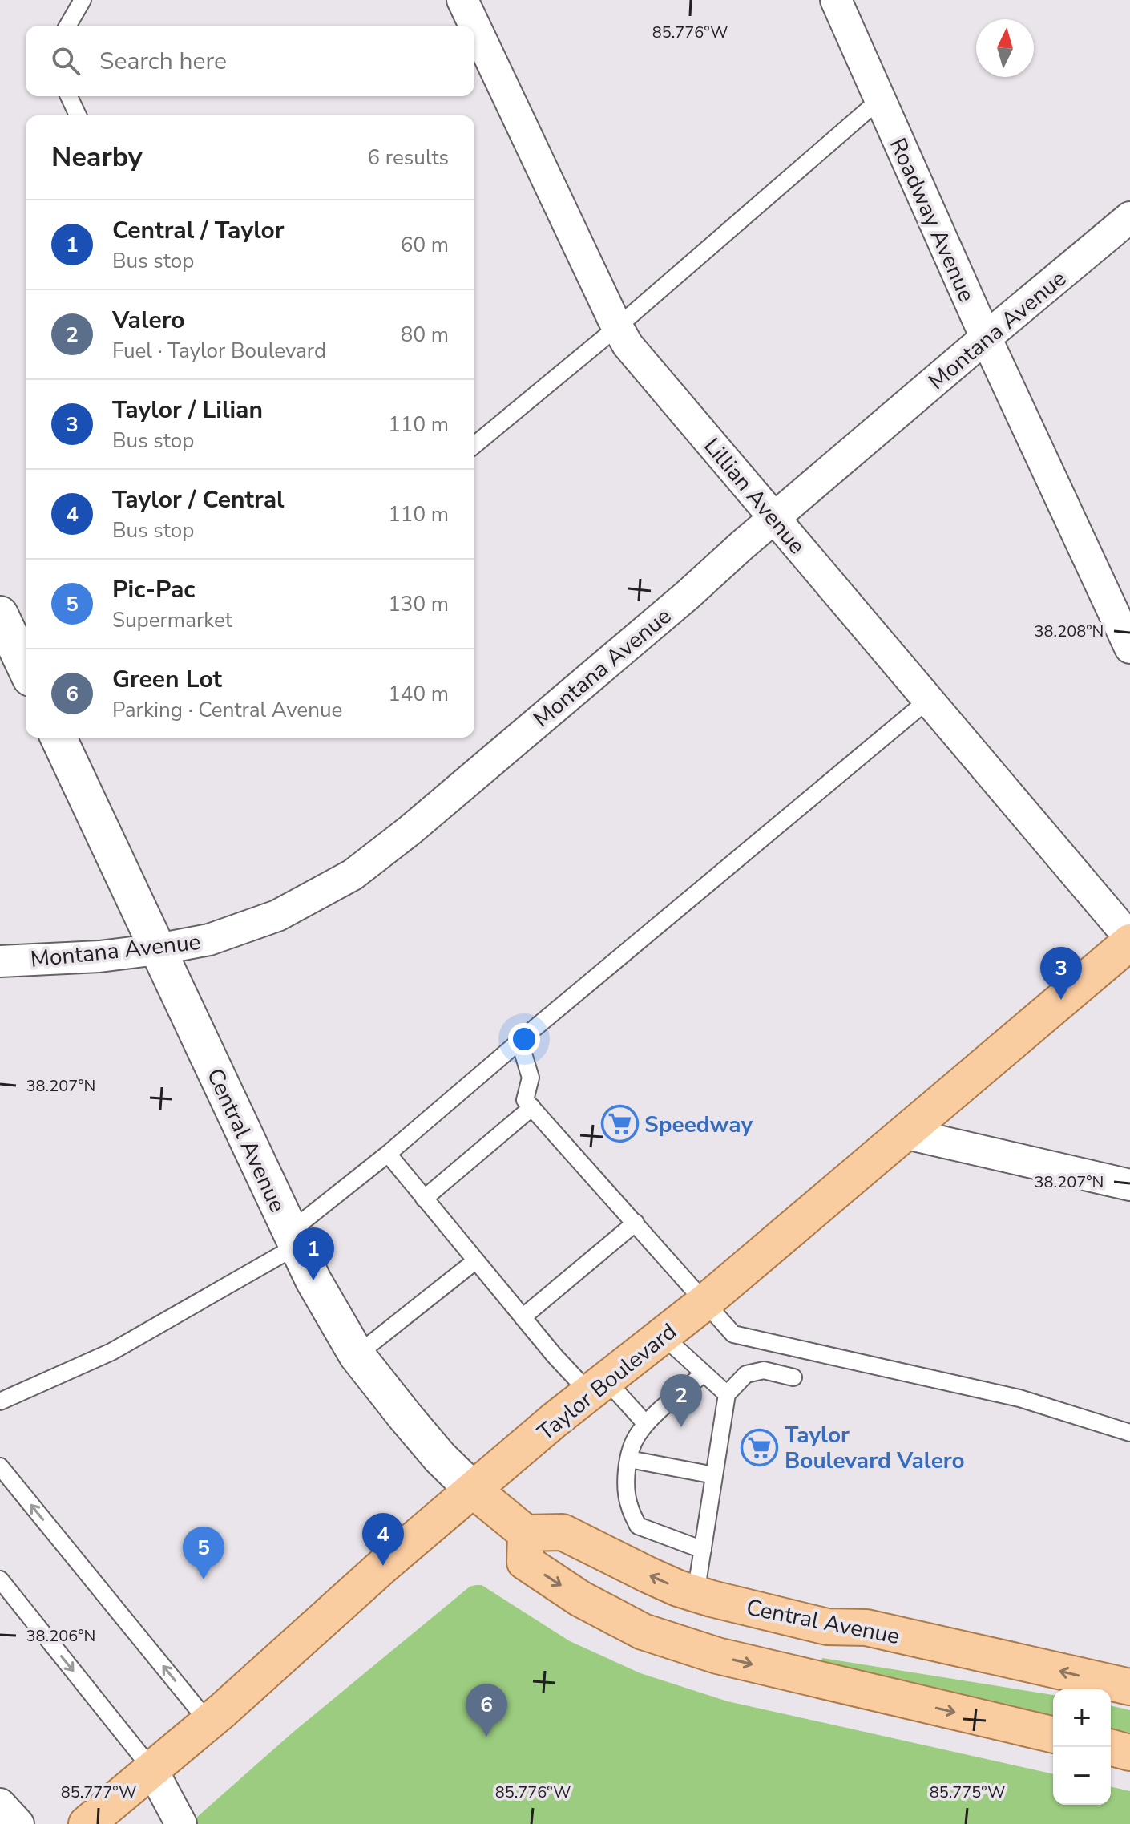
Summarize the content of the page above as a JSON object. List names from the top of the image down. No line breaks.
{"streets":{"main road":["Central Avenue","Taylor Boulevard"],"street":["Roadway Avenue","Montana Avenue","Lillian Avenue"]},"crossings":[["Roadway Avenue","Montana Avenue"],["Montana Avenue","Lillian Avenue"],["Montana Avenue","Central Avenue"],["Lillian Avenue","Taylor Boulevard"],["Central Avenue","Taylor Boulevard"]],"one_way":["Central Avenue"],"places":{"supermarket":["Speedway","Taylor Boulevard Valero"]},"north":"top","page":{"search":"Search here","heading":["Nearby","6 results"],"list":[{"mark":"1","name":"Central / Taylor","note":"Bus stop","value":"60 m"},{"mark":"2","name":"Valero","note":"Fuel · Taylor Boulevard","value":"80 m"},{"mark":"3","name":"Taylor / Lilian","note":"Bus stop","value":"110 m"},{"mark":"4","name":"Taylor / Central","note":"Bus stop","value":"110 m"},{"mark":"5","name":"Pic-Pac","note":"Supermarket","value":"130 m"},{"mark":"6","name":"Green Lot","note":"Parking · Central Avenue","value":"140 m"}],"pins":["3","1","2","4","5","6"],"map_buttons":["+","−"]},"coordinates":["85.776°W","38.208°N","38.207°N","38.206°N","85.777°W","85.775°W"]}
